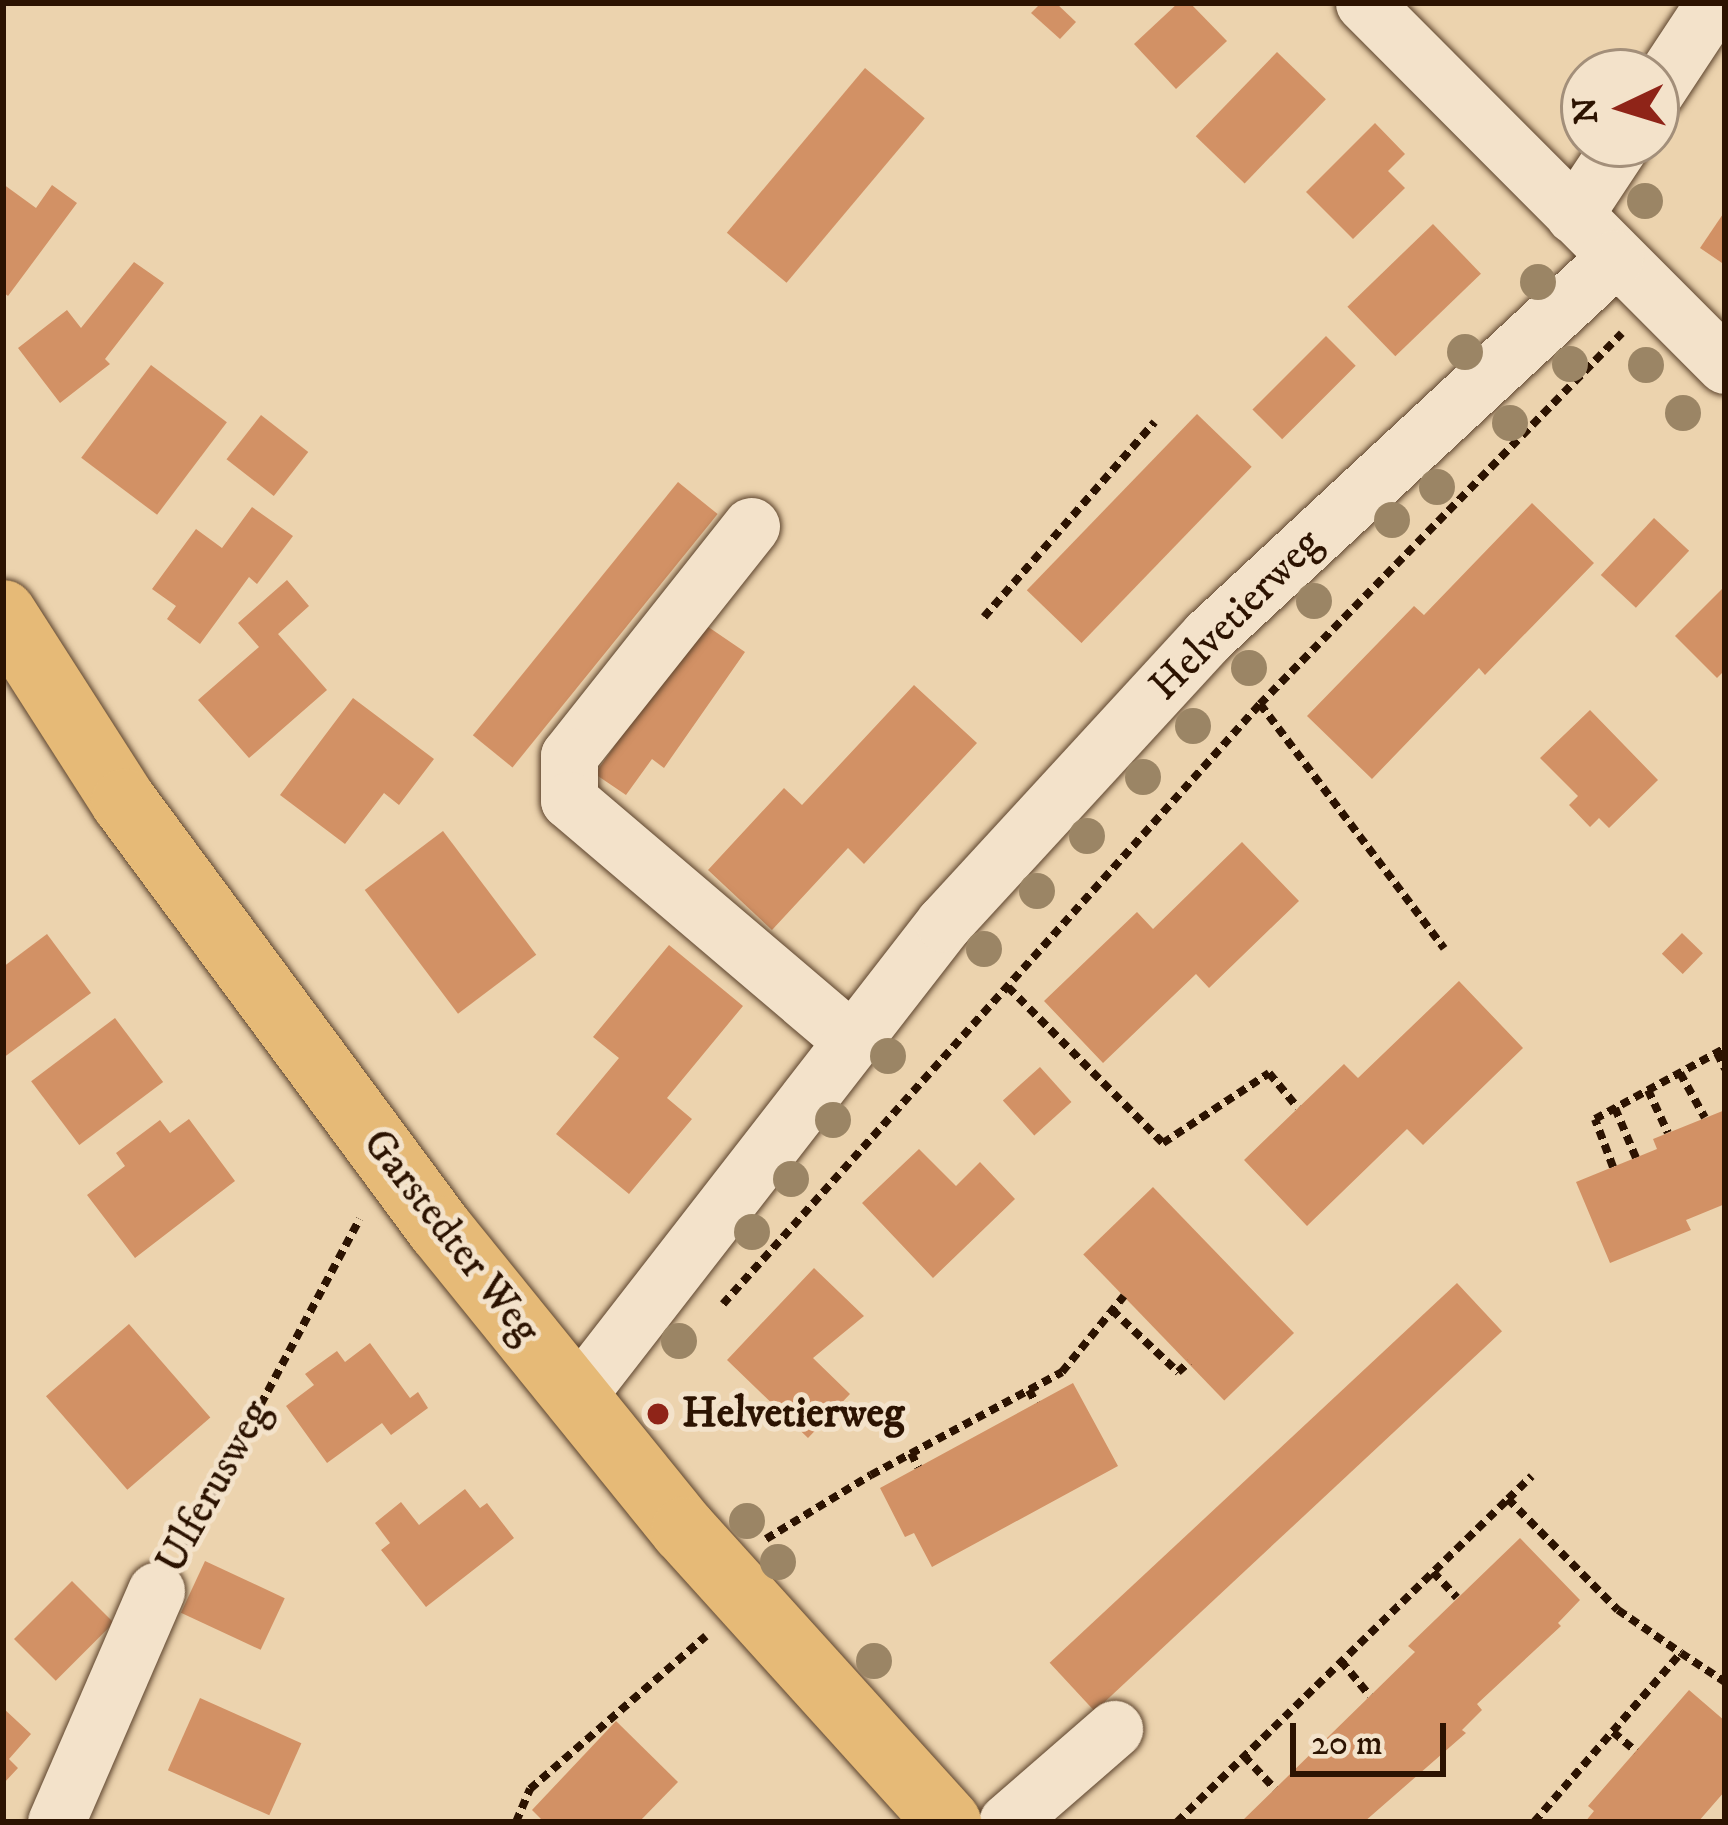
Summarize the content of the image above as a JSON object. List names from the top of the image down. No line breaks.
{"streets":{"main road":["Garstedter Weg"],"street":["Helvetierweg","Ulferusweg"]},"crossings":[["Helvetierweg","Garstedter Weg"],["Garstedter Weg","Ulferusweg"]],"places":["Helvetierweg"],"scale_bar":"20 m","north":"left"}
